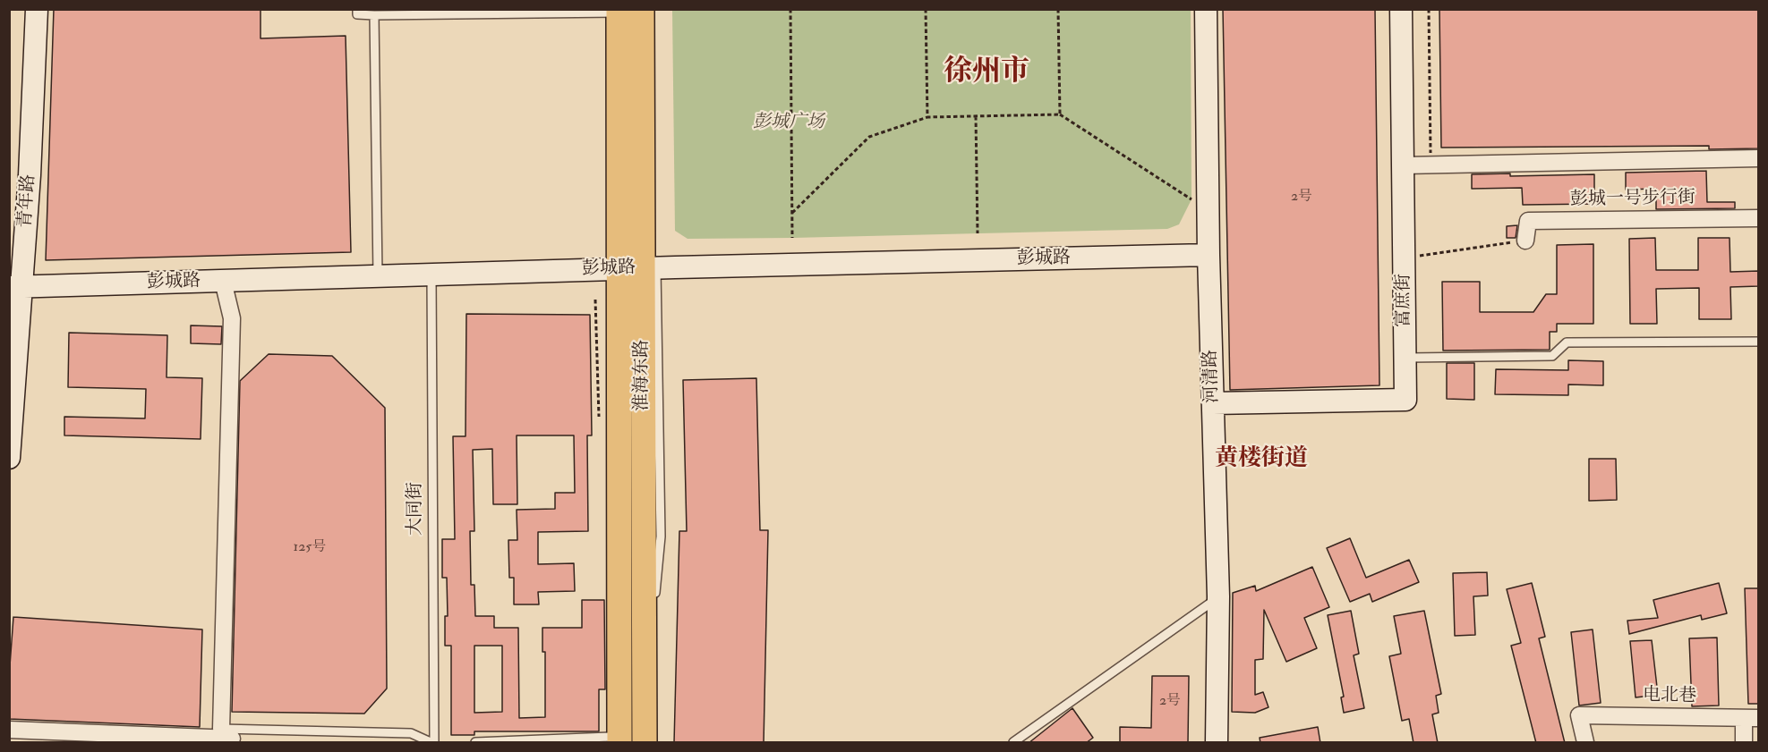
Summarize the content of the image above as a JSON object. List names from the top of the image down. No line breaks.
{"streets":{"main road":["淮海东路"],"street":["彭城一号步行街","青年路","彭城路","富庶街","河清路","电北巷"],"lane":["大同街"]},"crossings":[["青年路","彭城路"],["彭城路","淮海东路"],["彭城路","河清路"],["彭城路","大同街"],["富庶街","河清路"]],"districts":["徐州市","黄楼街道"],"parks":["彭城广场"],"house_numbers":["2号","125号","2号"]}
